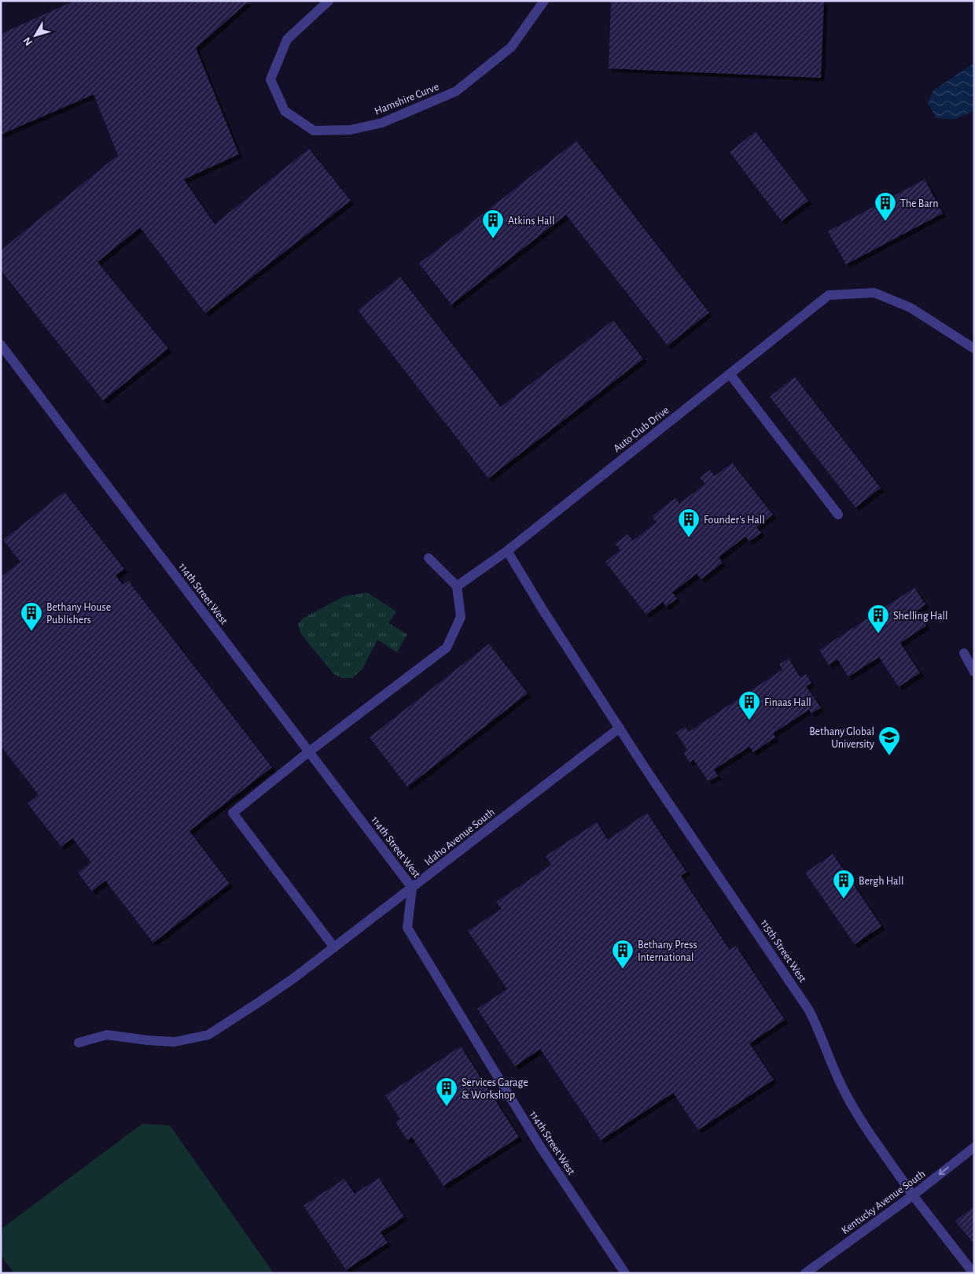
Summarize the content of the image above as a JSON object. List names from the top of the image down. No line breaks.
{"streets":{"street":["Hamshire Curve","Auto Club Drive","114th Street West","Idaho Avenue South","115th Street West","Kentucky Avenue South"]},"crossings":[["114th Street West","Idaho Avenue South"],["Idaho Avenue South","115th Street West"],["115th Street West","Kentucky Avenue South"]],"one_way":["Kentucky Avenue South"],"places":{"building":["The Barn","Atkins Hall","Founder's Hall","Bethany House Publishers","Shelling Hall","Finaas Hall","Bergh Hall","Bethany Press International","Services Garage & Workshop"],"school or university":["Bethany Global University"]},"north":"bottom left"}
